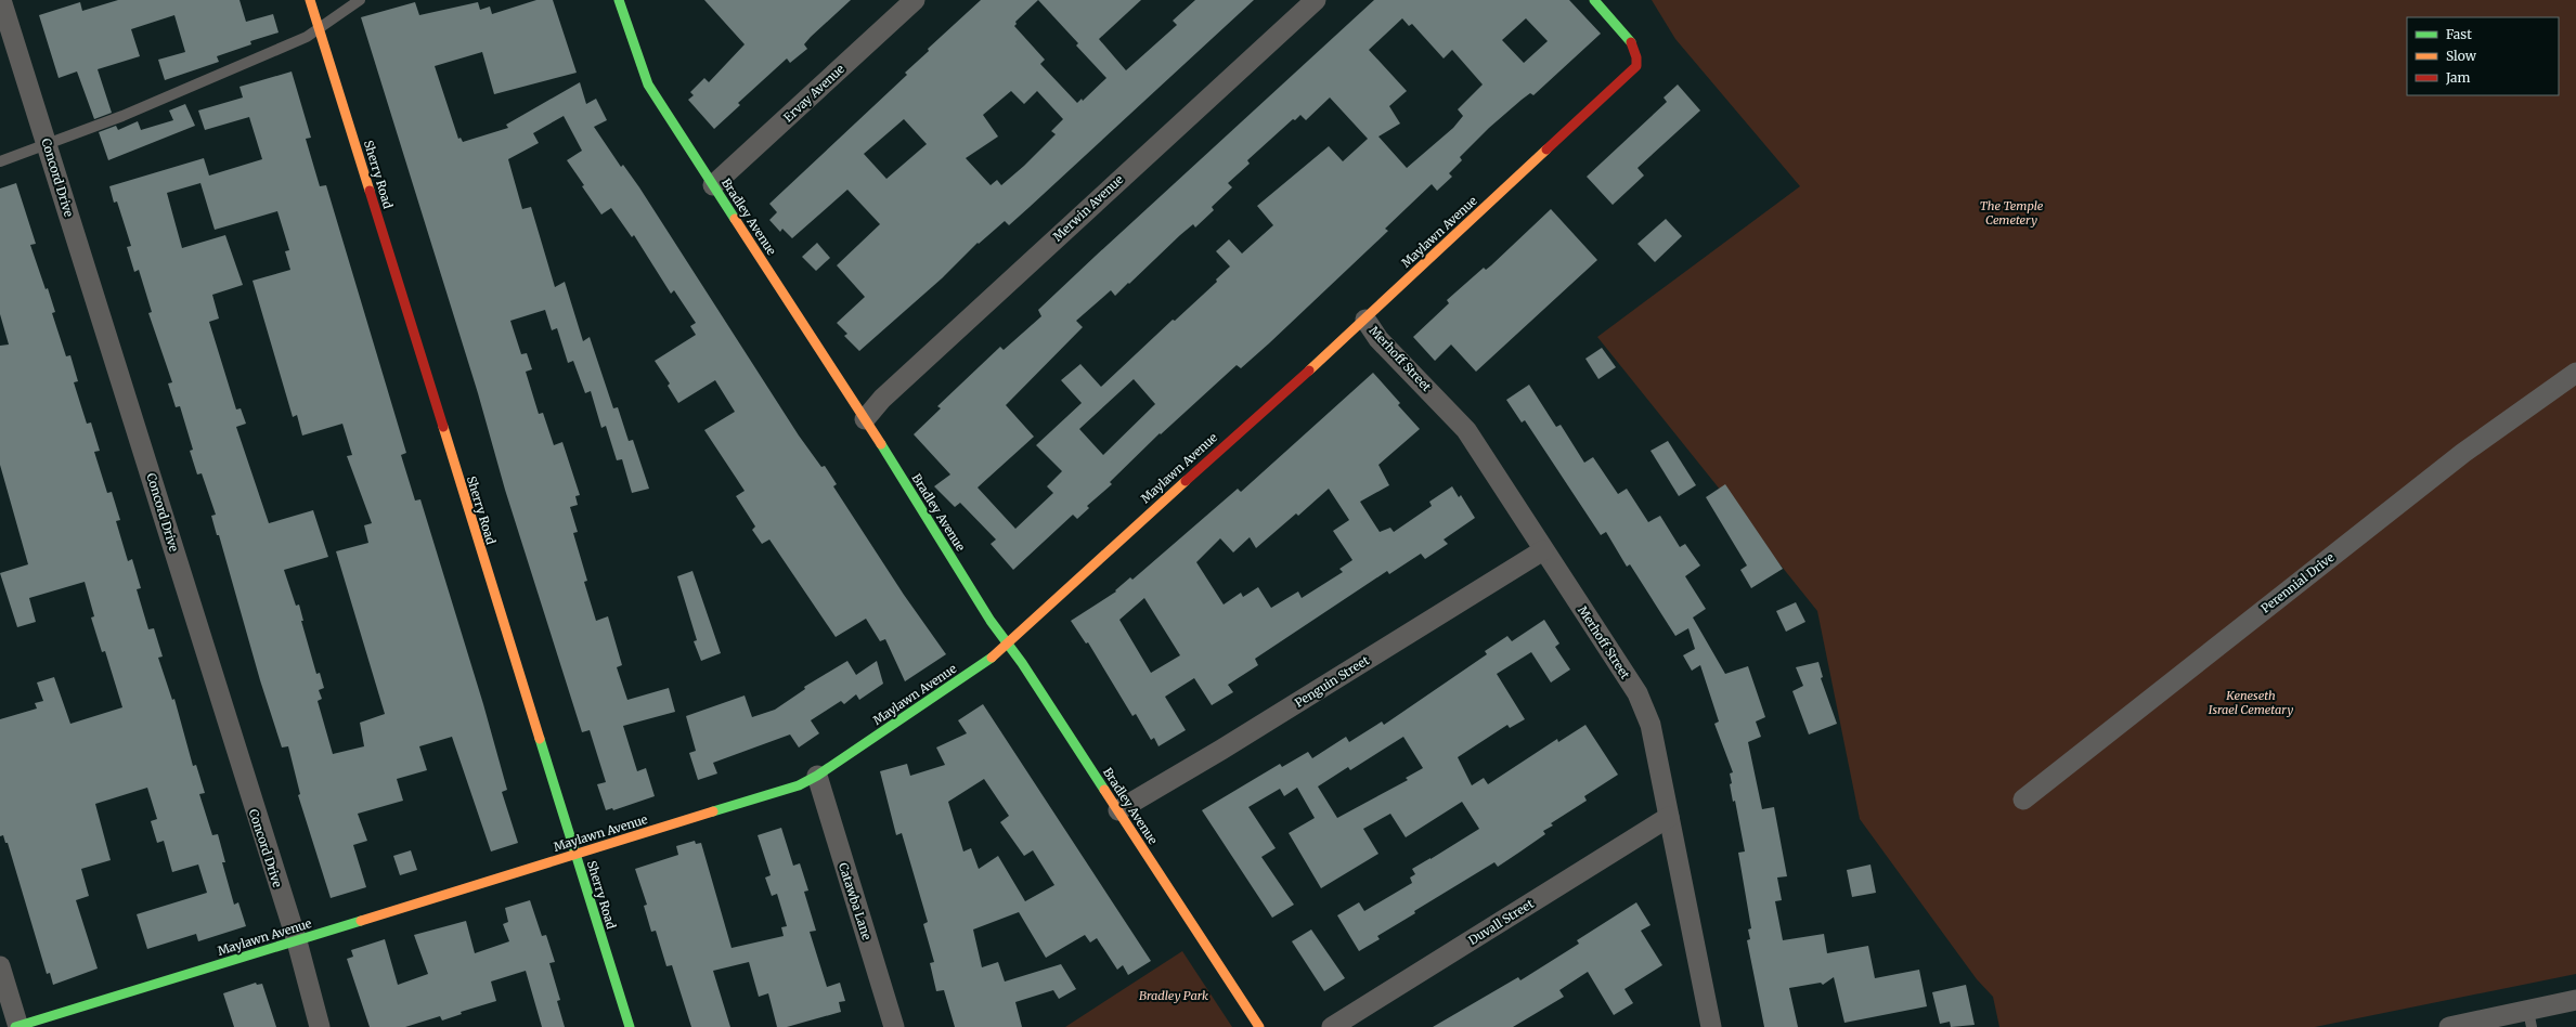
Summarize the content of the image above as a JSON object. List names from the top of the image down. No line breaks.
{"streets":{"street":["Ervay Avenue","Sherry Road","Concord Drive","Merwin Avenue","Bradley Avenue","Maylawn Avenue","Merhoff Street","Perennial Drive","Penguin Street","Catawba Lane","Duvall Street"]},"crossings":[["Ervay Avenue","Bradley Avenue"],["Sherry Road","Maylawn Avenue"],["Concord Drive","Maylawn Avenue"],["Merwin Avenue","Bradley Avenue"],["Bradley Avenue","Maylawn Avenue"],["Bradley Avenue","Penguin Street"],["Maylawn Avenue","Merhoff Street"],["Maylawn Avenue","Catawba Lane"],["Merhoff Street","Penguin Street"],["Merhoff Street","Duvall Street"]],"parks":["The Temple Cemetery","Keneseth Israel Cemetary","Bradley Park"],"legend":["Fast","Slow","Jam"]}
